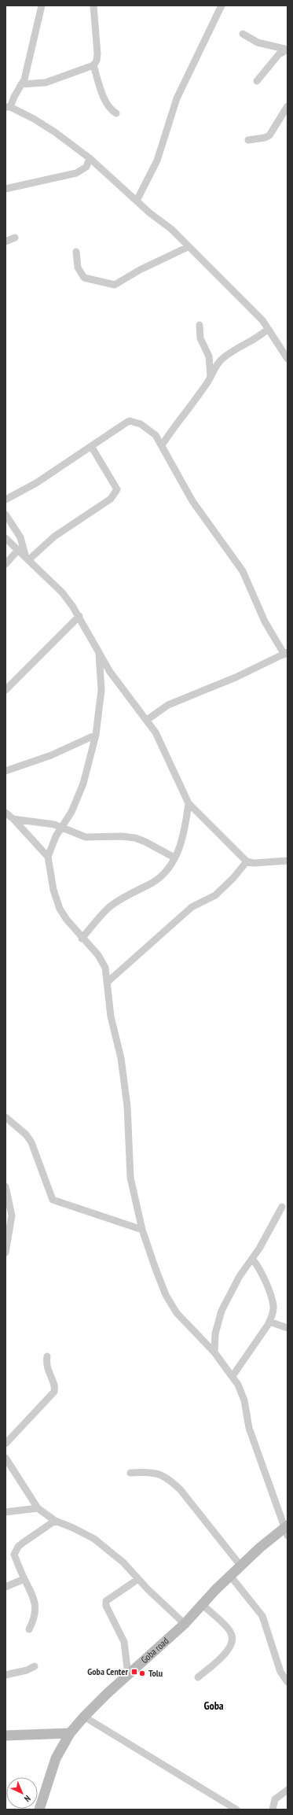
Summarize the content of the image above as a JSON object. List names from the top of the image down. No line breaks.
{"streets":{"street":["Goba road"]},"districts":["Goba"],"places":{"transit":["Goba Center"],"other":["Tolu"]},"north":"bottom right"}
